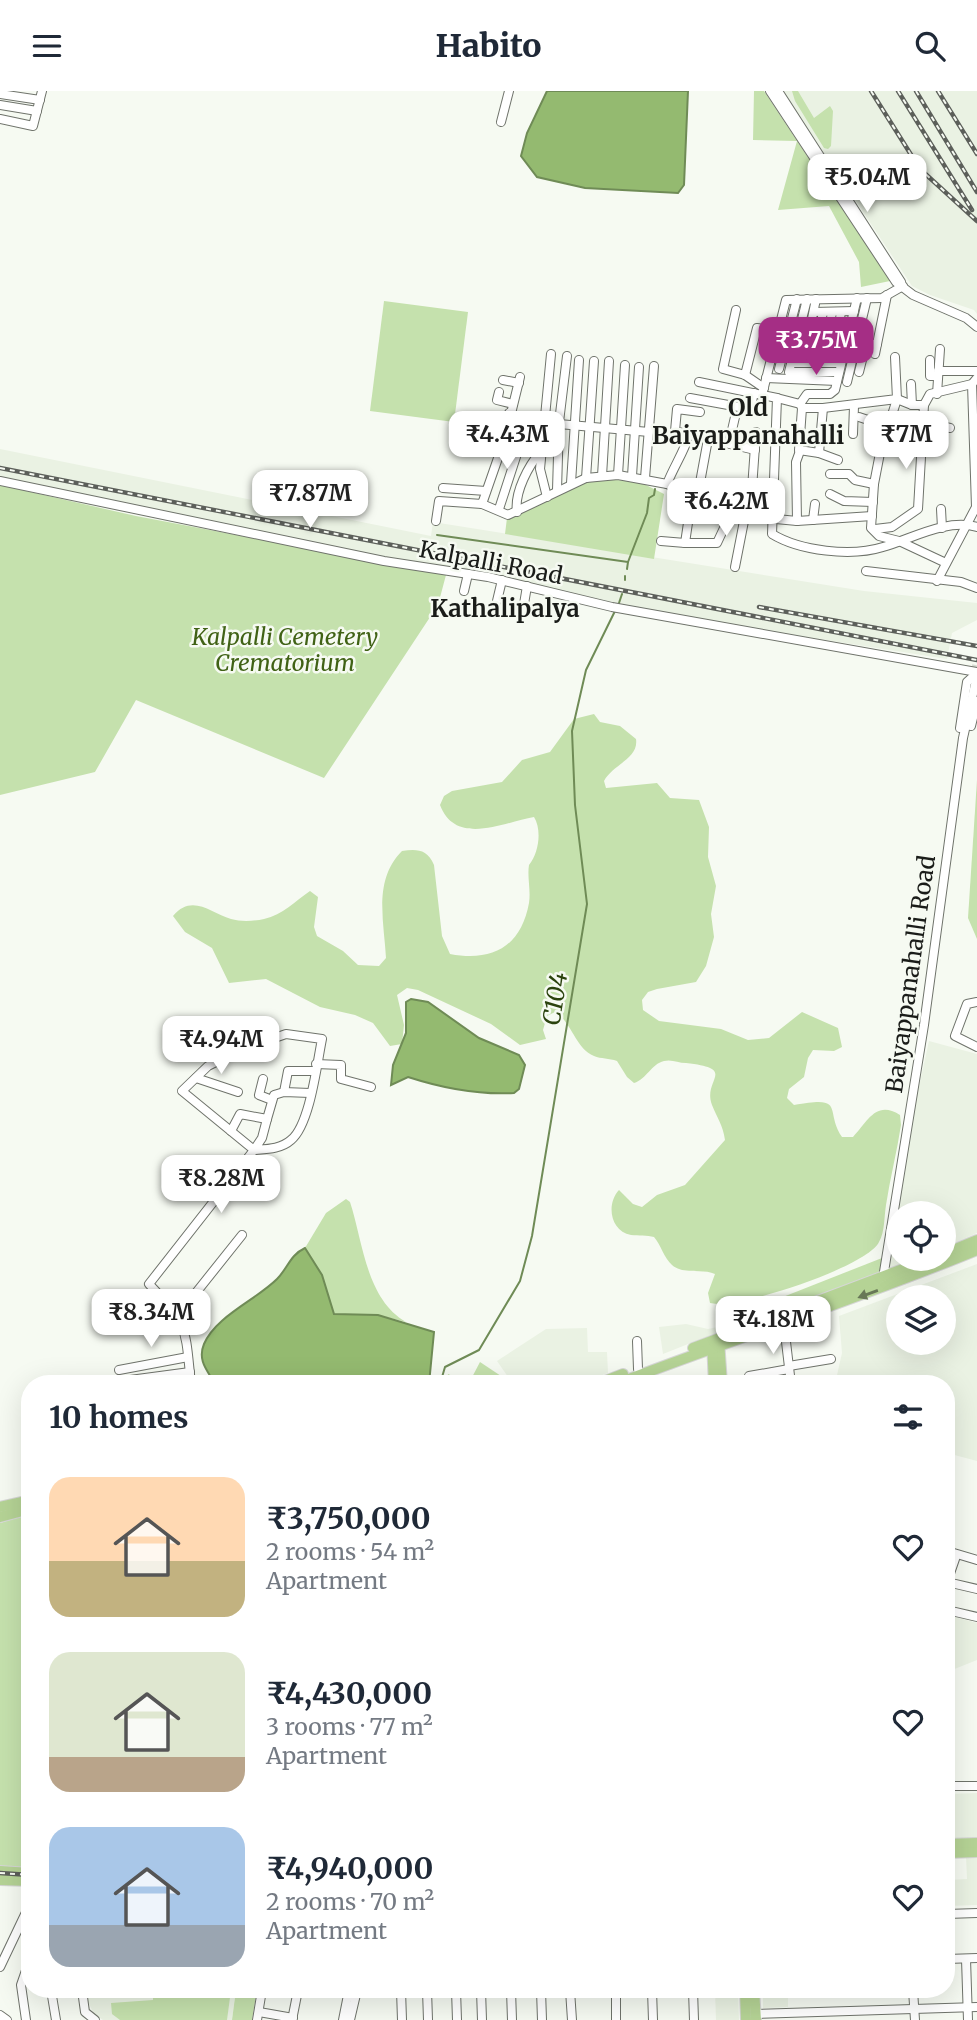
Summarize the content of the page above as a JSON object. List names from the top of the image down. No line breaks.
{"streets":{"street":["Kalpalli Road","Baiyappanahalli Road"]},"crossings":[["Kalpalli Road","Baiyappanahalli Road"]],"districts":["Old Baiyappanahalli","Kathalipalya"],"water":["C104"],"parks":["Kalpalli Cemetery Crematorium"],"page":{"header":"Habito","price":["₹5.04M","₹3.75M","₹4.43M","₹7M","₹7.87M","₹6.42M","₹4.94M","₹8.28M","₹8.34M","₹4.18M"],"heading":"10 homes","list":[{"name":"₹3,750,000","note":"2 rooms · 54 m² · Apartment"},{"name":"₹4,430,000","note":"3 rooms · 77 m² · Apartment"},{"name":"₹4,940,000","note":"2 rooms · 70 m² · Apartment"}]}}
